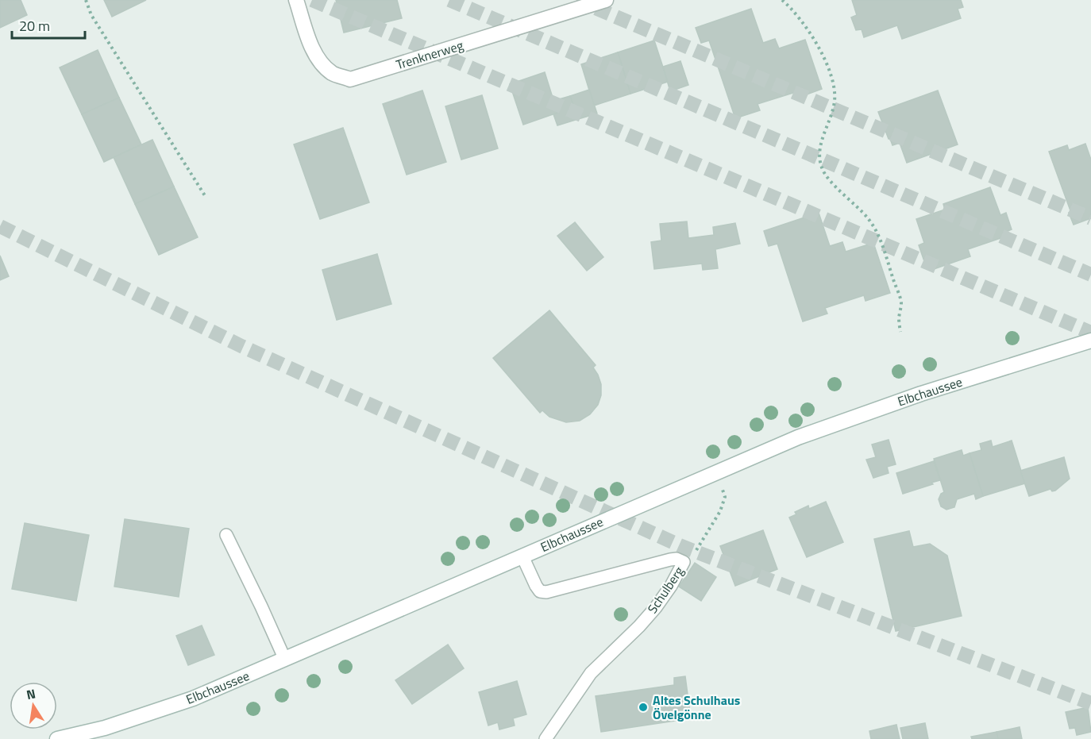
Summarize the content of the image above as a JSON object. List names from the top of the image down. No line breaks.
{"streets":{"main road":["Trenknerweg","Elbchaussee"],"lane":["Schulberg"]},"crossings":[["Elbchaussee","Schulberg"]],"places":["Altes Schulhaus Övelgönne"],"scale_bar":"20 m","north":"top"}
